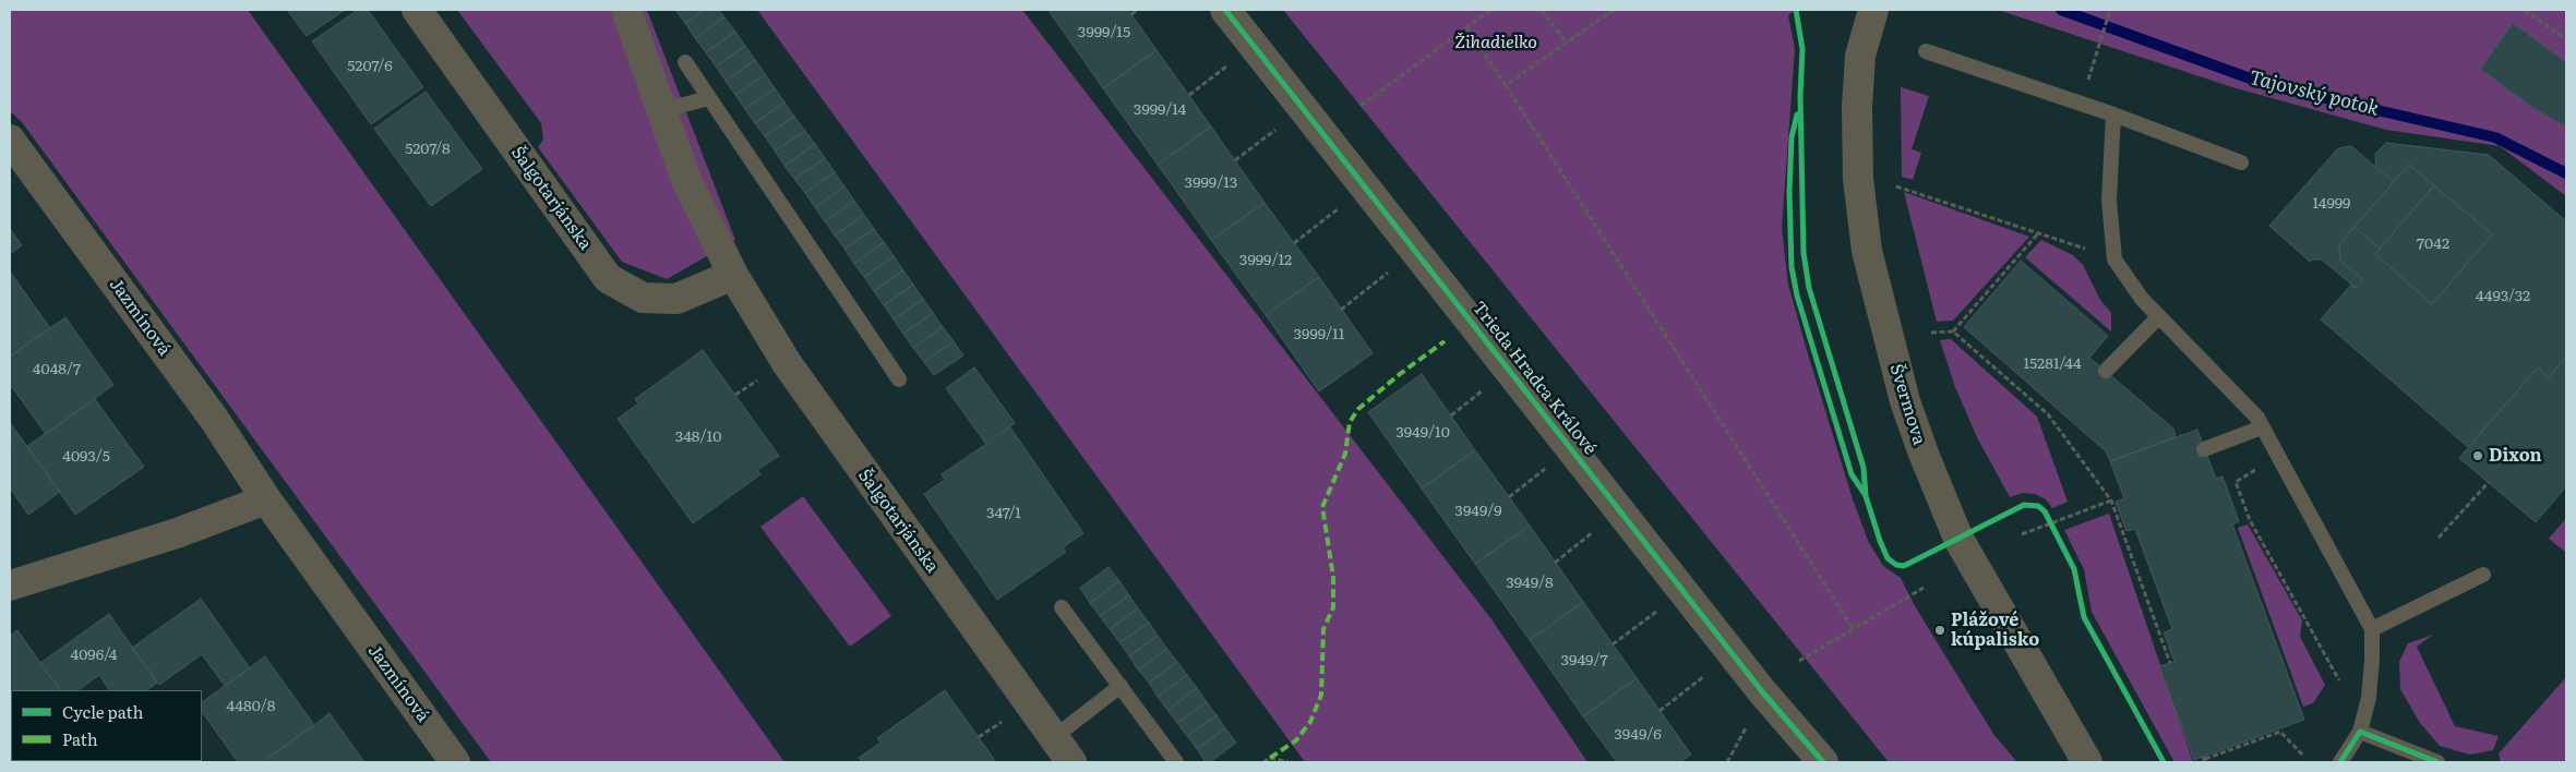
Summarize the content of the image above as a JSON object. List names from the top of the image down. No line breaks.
{"streets":{"street":["Šalgotarjánska","Jazmínová","Trieda Hradca Králové","Švermova"]},"water":["Tajovský potok"],"parks":["Žihadielko"],"places":["Dixon","Plážové kúpalisko"],"house_numbers":["3999/15","5207/6","3999/14","5207/8","3999/13","14999","7042","3999/12","4493/32","3999/11","15281/44","4048/7","3949/10","348/10","4093/5","3949/9","347/1","3949/8","4096/4","3949/7","4480/8","3949/6"],"legend":["Cycle path","Path"]}
